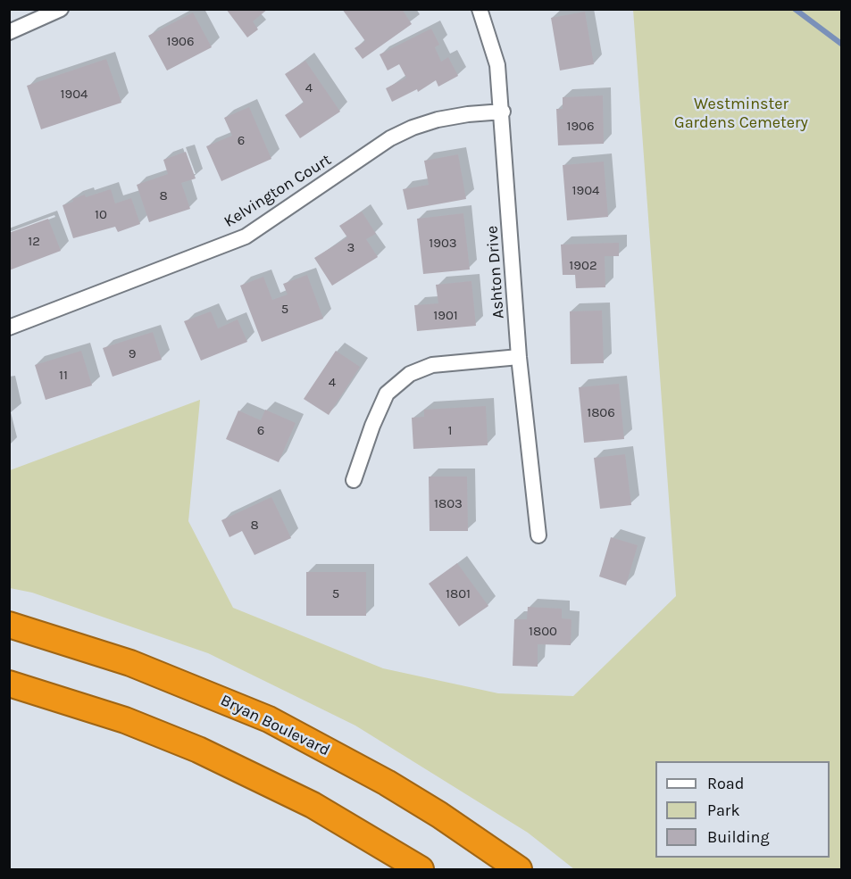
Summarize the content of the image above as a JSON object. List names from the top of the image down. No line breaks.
{"streets":{"highway":["Bryan Boulevard"],"street":["Kelvington Court","Ashton Drive"]},"crossings":[["Kelvington Court","Ashton Drive"]],"parks":["Westminster Gardens Cemetery"],"house_numbers":["1906","4","1904","1906","6","1904","8","10","12","1903","3","1902","5","1901","9","11","4","1806","6","1","1803","8","5","1801","1800"],"legend":["Road","Park","Building"]}
